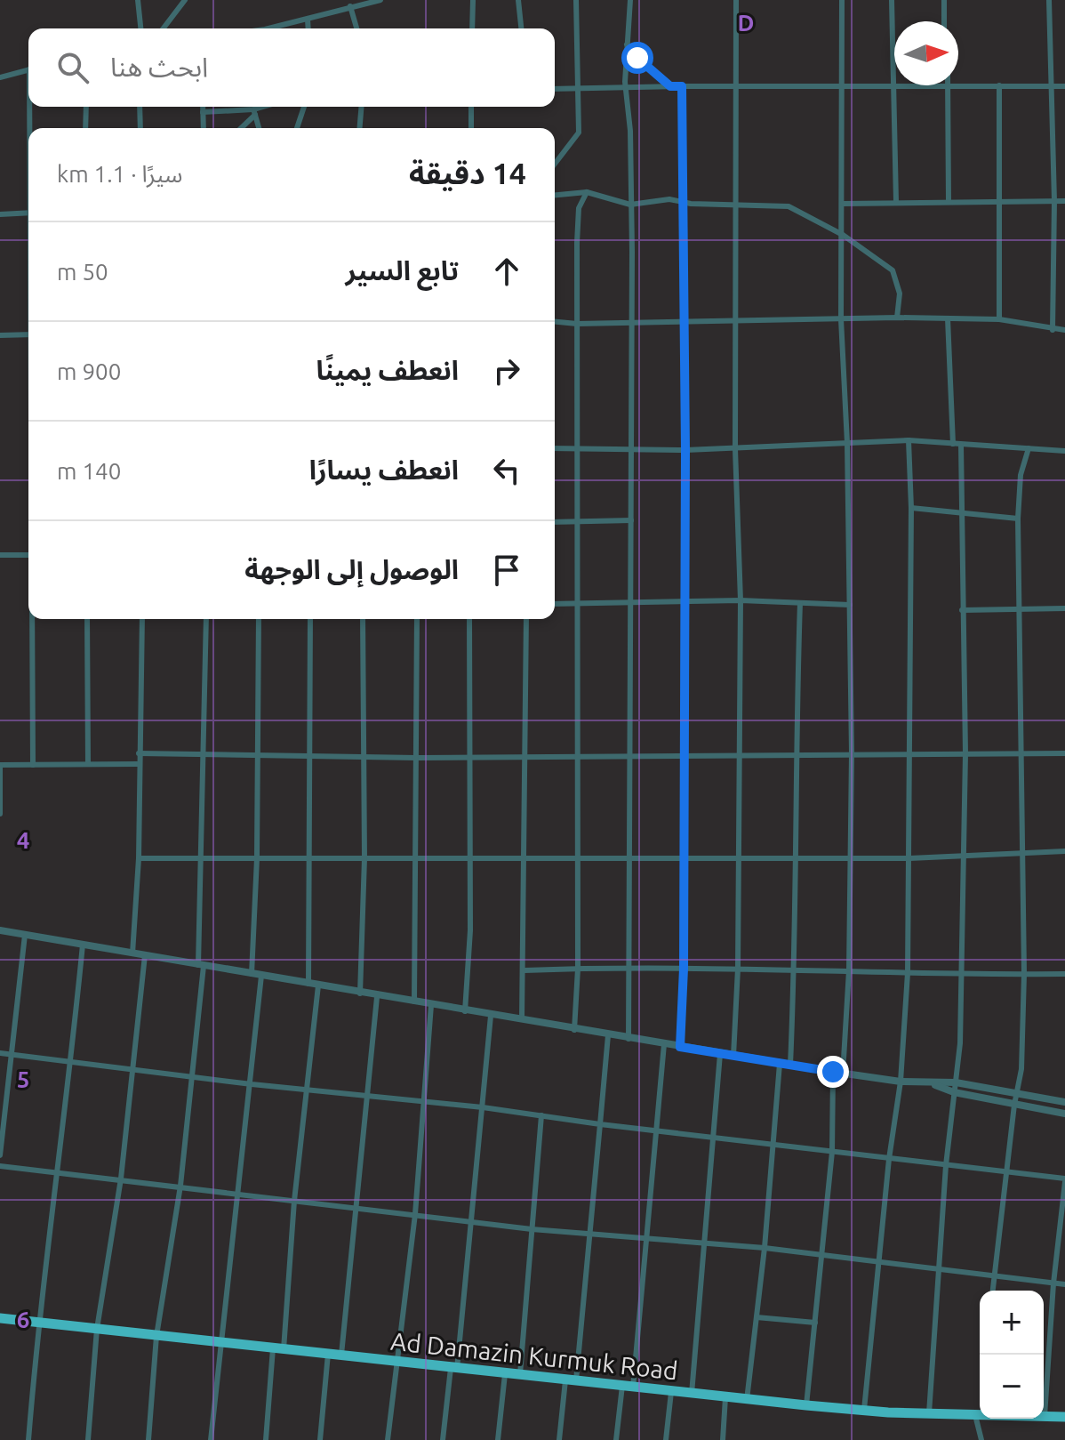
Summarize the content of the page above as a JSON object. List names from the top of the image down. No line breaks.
{"streets":{"highway":["Ad Damazin Kurmuk Road"]},"north":"right","page":{"search":"ابحث هنا","heading":["14 دقيقة","سيرًا · 1.1 km"],"list":[["تابع السير","50 m"],["انعطف يمينًا","900 m"],["انعطف يسارًا","140 m"],"الوصول إلى الوجهة"],"map_buttons":["+","−"]},"grid":{"columns":["D"],"rows":["4","5","6"]}}
